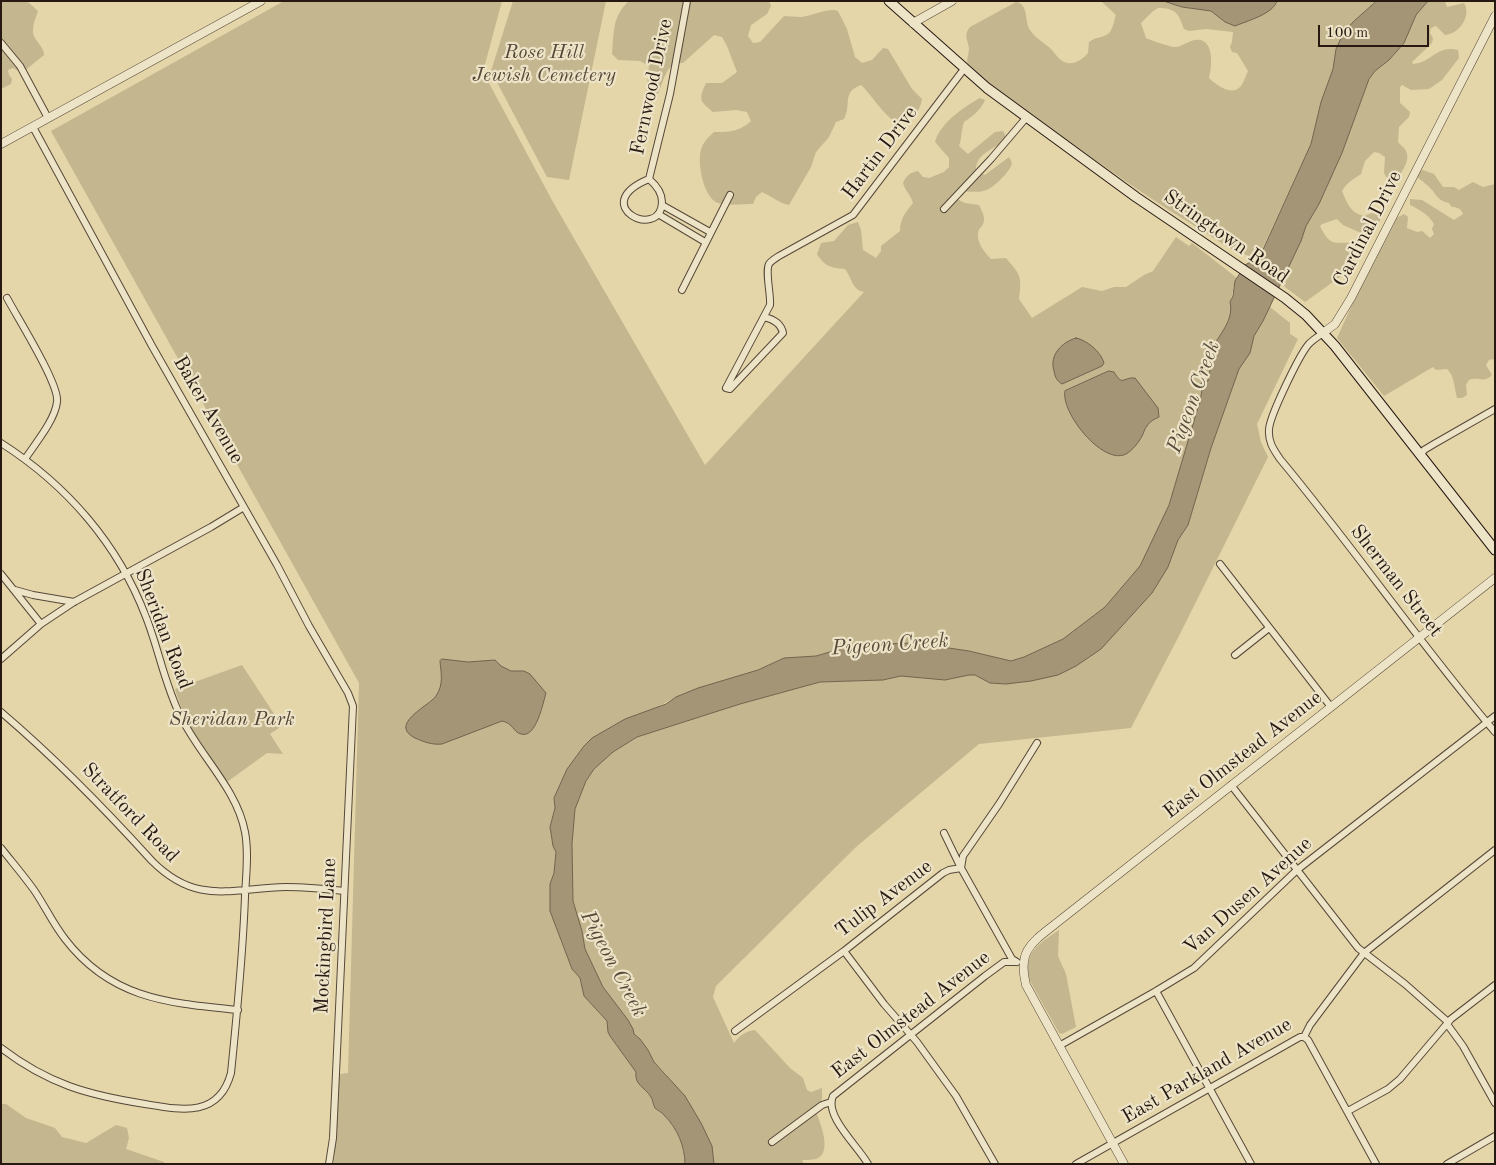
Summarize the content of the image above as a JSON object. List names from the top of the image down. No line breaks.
{"streets":{"main road":["Stringtown Road"],"street":["Fernwood Drive","Hartin Drive","Cardinal Drive","Baker Avenue","Sherman Street","Sheridan Road","East Olmstead Avenue","Stratford Road","Van Dusen Avenue","Tulip Avenue","Mockingbird Lane","East Parkland Avenue"]},"crossings":[["Hartin Drive","Stringtown Road"],["Cardinal Drive","Stringtown Road"],["Cardinal Drive","Sherman Street"],["Baker Avenue","Mockingbird Lane"],["Sherman Street","East Olmstead Avenue"],["Sherman Street","Van Dusen Avenue"],["Sheridan Road","Stratford Road"],["Stratford Road","Mockingbird Lane"]],"water":["Pigeon Creek"],"parks":["Rose Hill Jewish Cemetery","Sheridan Park"],"scale_bar":"100 m"}
